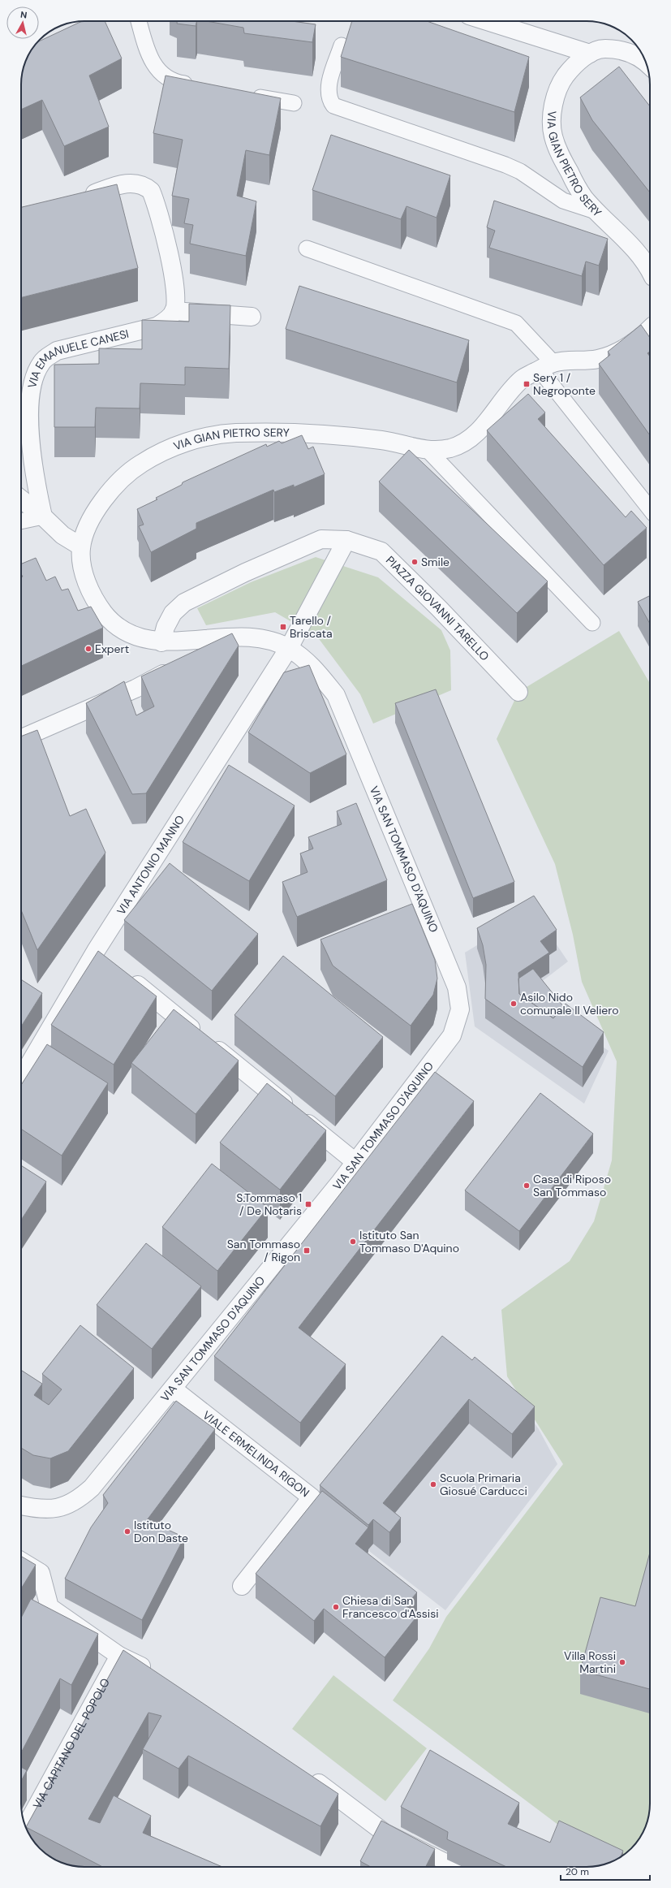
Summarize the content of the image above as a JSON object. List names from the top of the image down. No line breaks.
{"streets":{"street":["VIA GIAN PIETRO SERY","VIA EMANUELE CANESI","PIAZZA GIOVANNI TARELLO","VIA SAN TOMMASO D'AQUINO","VIA ANTONIO MANNO","VIALE ERMELINDA RIGON","VIA CAPITANO DEL POPOLO"]},"crossings":[["VIA GIAN PIETRO SERY","PIAZZA GIOVANNI TARELLO"],["VIA GIAN PIETRO SERY","VIA SAN TOMMASO D'AQUINO"],["VIA GIAN PIETRO SERY","VIA ANTONIO MANNO"],["VIA SAN TOMMASO D'AQUINO","VIA ANTONIO MANNO"],["VIA SAN TOMMASO D'AQUINO","VIALE ERMELINDA RIGON"]],"places":{"transit":["Sery 1 / Negroponte","Tarello / Briscata","S.Tommaso 1 / De Notaris","San Tommaso / Rigon"],"other":["Smile","Expert","Asilo Nido comunale Il Veliero","Casa di Riposo San Tommaso","Istituto San Tommaso D'Aquino","Scuola Primaria Giosué Carducci","Istituto Don Daste","Chiesa di San Francesco d'Assisi","Villa Rossi Martini"]},"scale_bar":"20 m","north":"top"}
